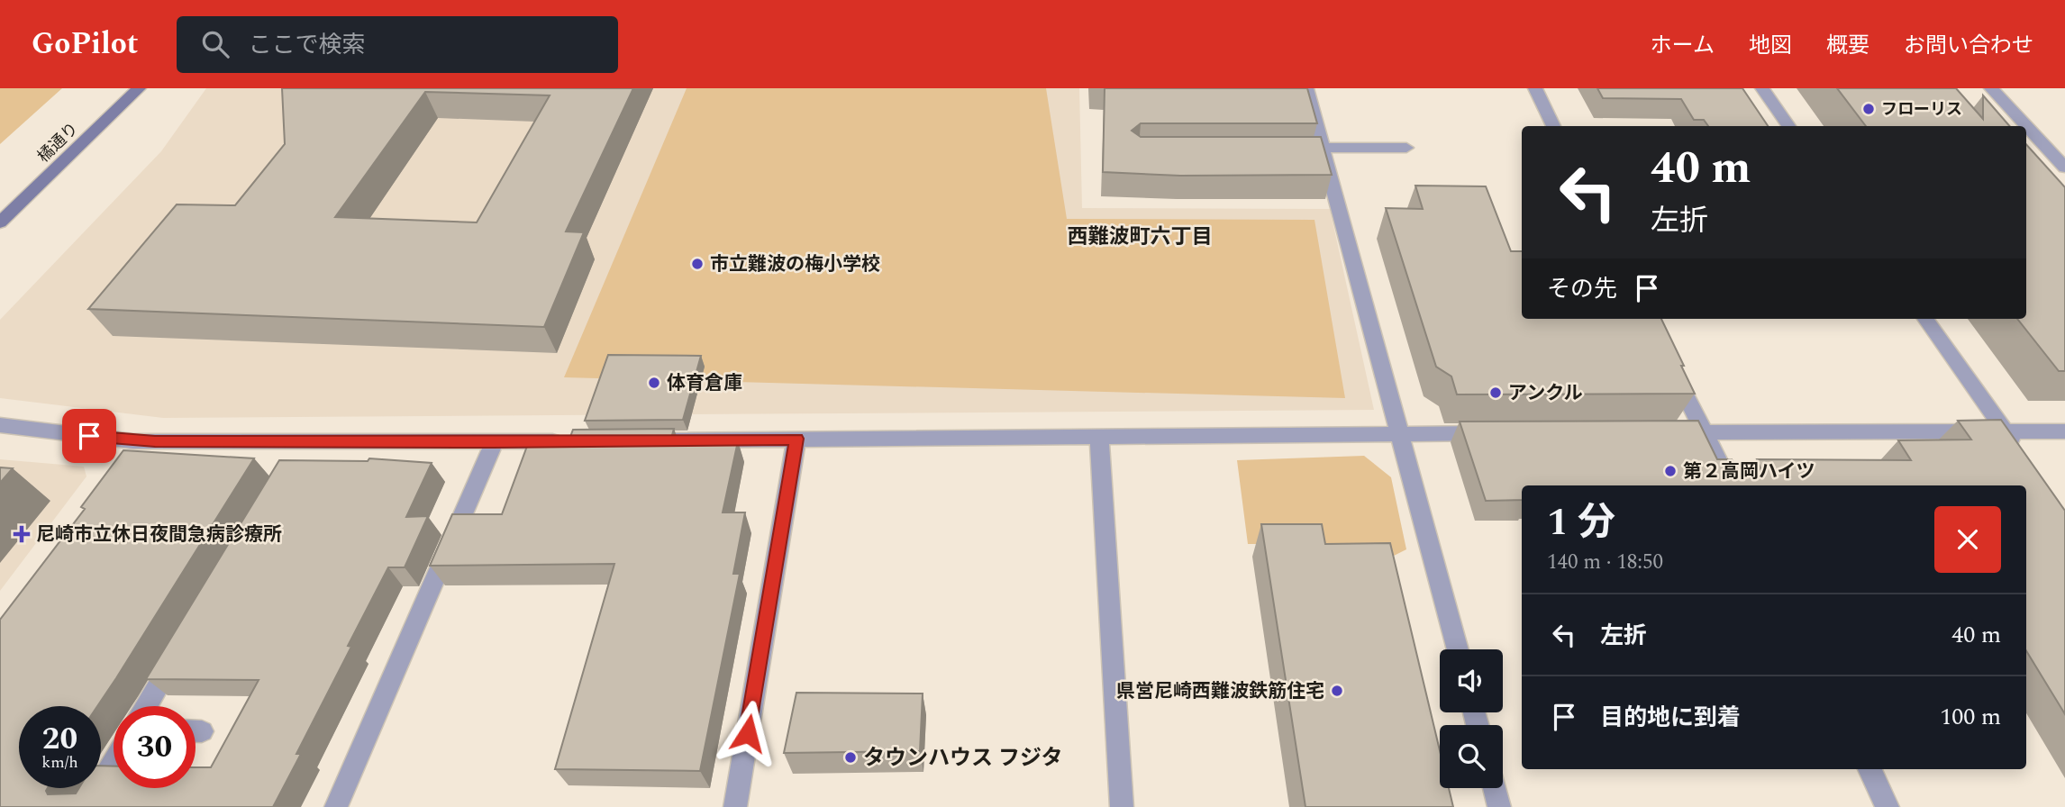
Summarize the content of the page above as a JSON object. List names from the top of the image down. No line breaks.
{"streets":{"street":["橘通り"]},"districts":["西難波町六丁目"],"places":{"other":["フローリス","市立難波の梅小学校","体育倉庫","アンクル","第２高岡ハイツ","県営尼崎西難波鉄筋住宅","タウンハウス フジタ"],"health":["尼崎市立休日夜間急病診療所"]},"page":{"header":"GoPilot","search":"ここで検索","nav":["ホーム","地図","概要","お問い合わせ"],"turn":["40 m","左折"],"then":"その先","heading":["1 分","140 m · 18:50"],"list":[{"name":"左折","value":"40 m"},{"name":"目的地に到着","value":"100 m"}],"speed":"20 km/h","limit":"30"}}
